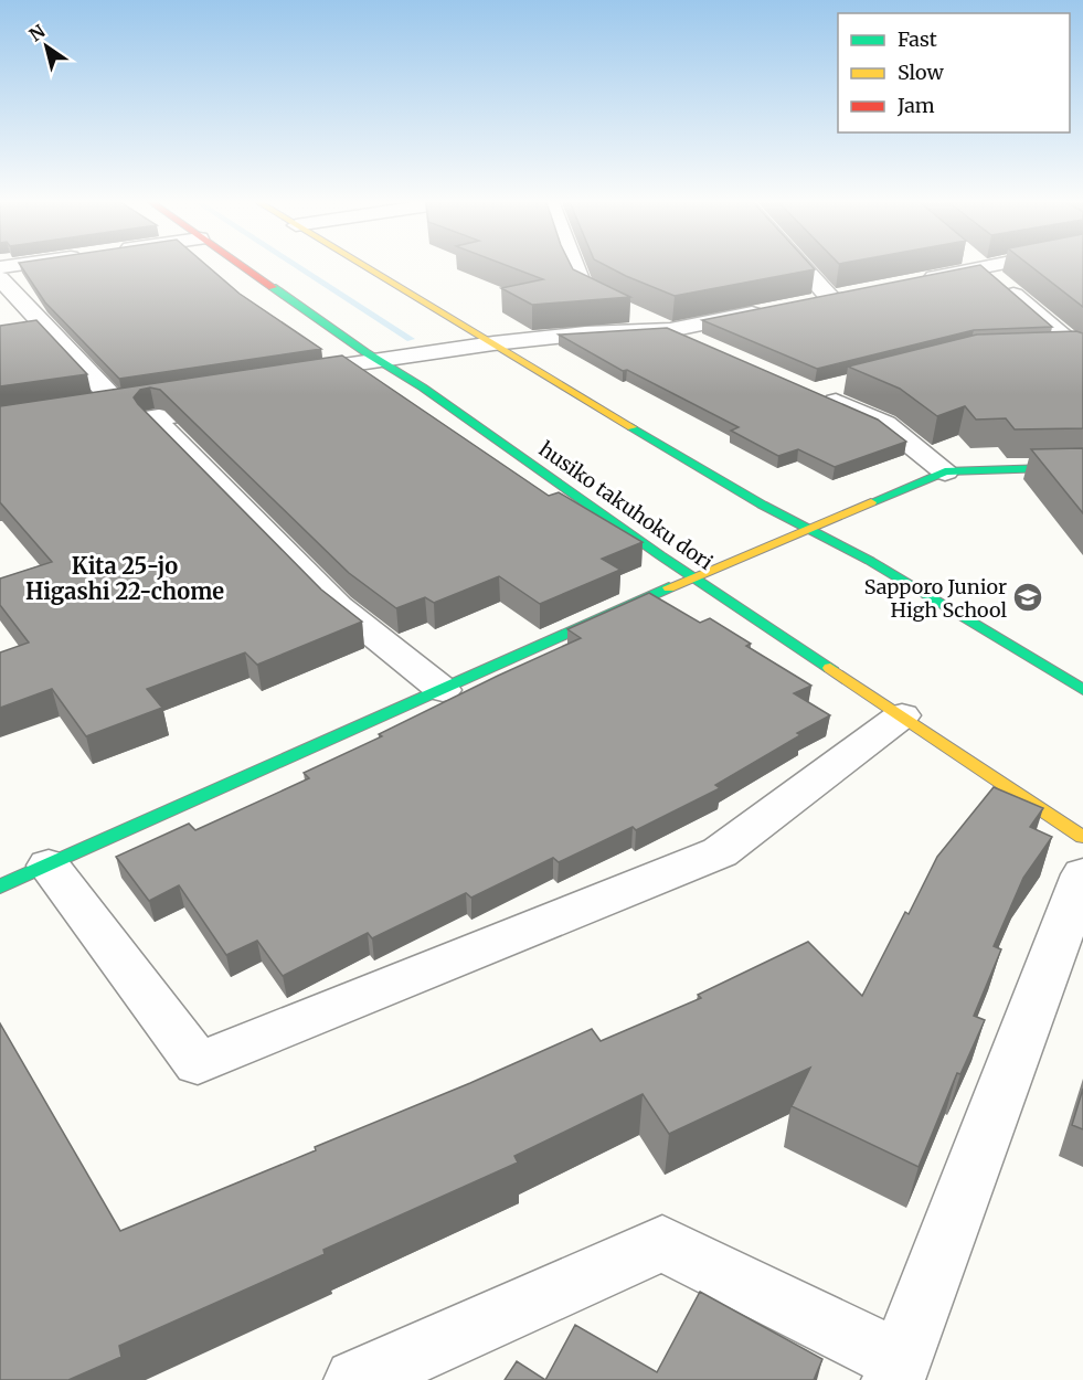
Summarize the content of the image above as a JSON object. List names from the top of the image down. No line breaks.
{"streets":{"street":["husiko takuhoku dori"]},"districts":["Kita 25-jo Higashi 22-chome"],"places":{"school or university":["Sapporo Junior High School"]},"legend":["Fast","Slow","Jam"],"north":"top left"}
